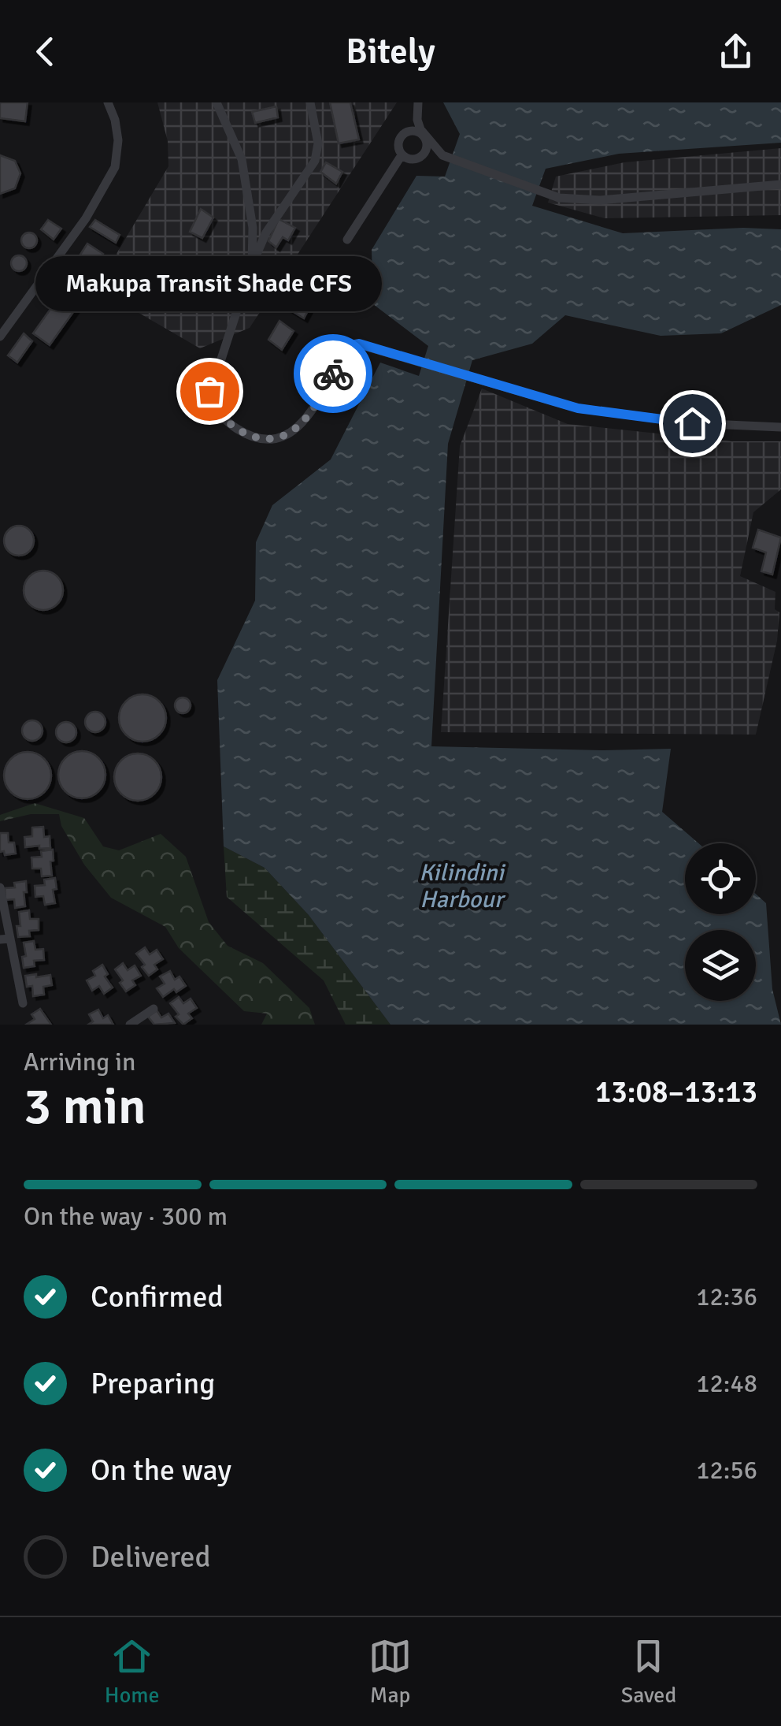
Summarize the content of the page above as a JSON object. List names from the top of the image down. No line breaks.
{"water":["Kilindini Harbour"],"places":["Makupa Transit Shade CFS"],"page":{"header":"Bitely","bubble":"Makupa Transit Shade CFS","heading":["3 min","Arriving in","13:08–13:13"],"bar":"On the way · 300 m","list":[["Confirmed","12:36"],["Preparing","12:48"],["On the way","12:56"],"Delivered"],"tabs":["Home","Map","Saved"]}}
